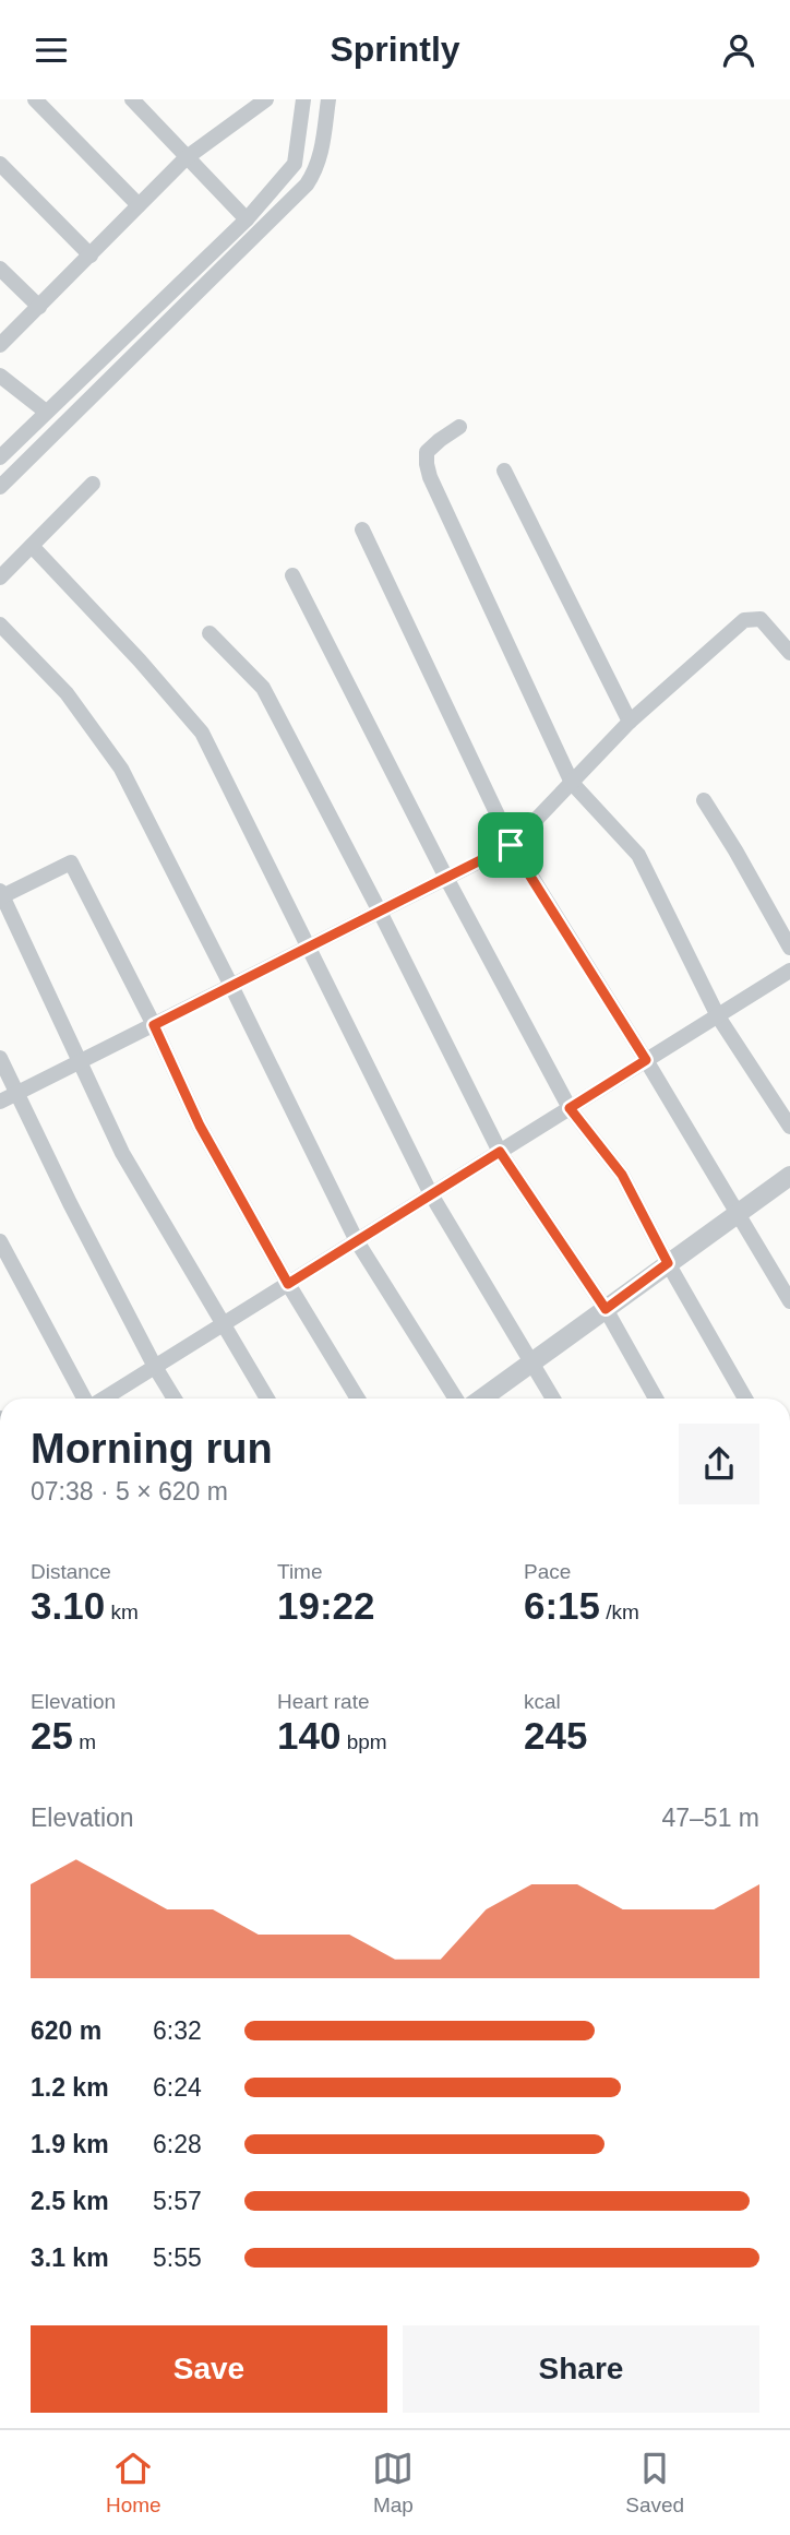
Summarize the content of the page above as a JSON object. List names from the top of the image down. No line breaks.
{"page":{"header":"Sprintly","heading":["Morning run","07:38 · 5 × 620 m"],"stats":[["Distance","3.10 km"],["Time","19:22"],["Pace","6:15 /km"],["Elevation","25 m"],["Heart rate","140 bpm"],["kcal","245"]],"chart":["Elevation","47–51 m"],"list":[{"name":"620 m","note":"6:32"},{"name":"1.2 km","note":"6:24"},{"name":"1.9 km","note":"6:28"},{"name":"2.5 km","note":"5:57"},{"name":"3.1 km","note":"5:55"}],"buttons":["Save","Share"],"tabs":["Home","Map","Saved"]}}
